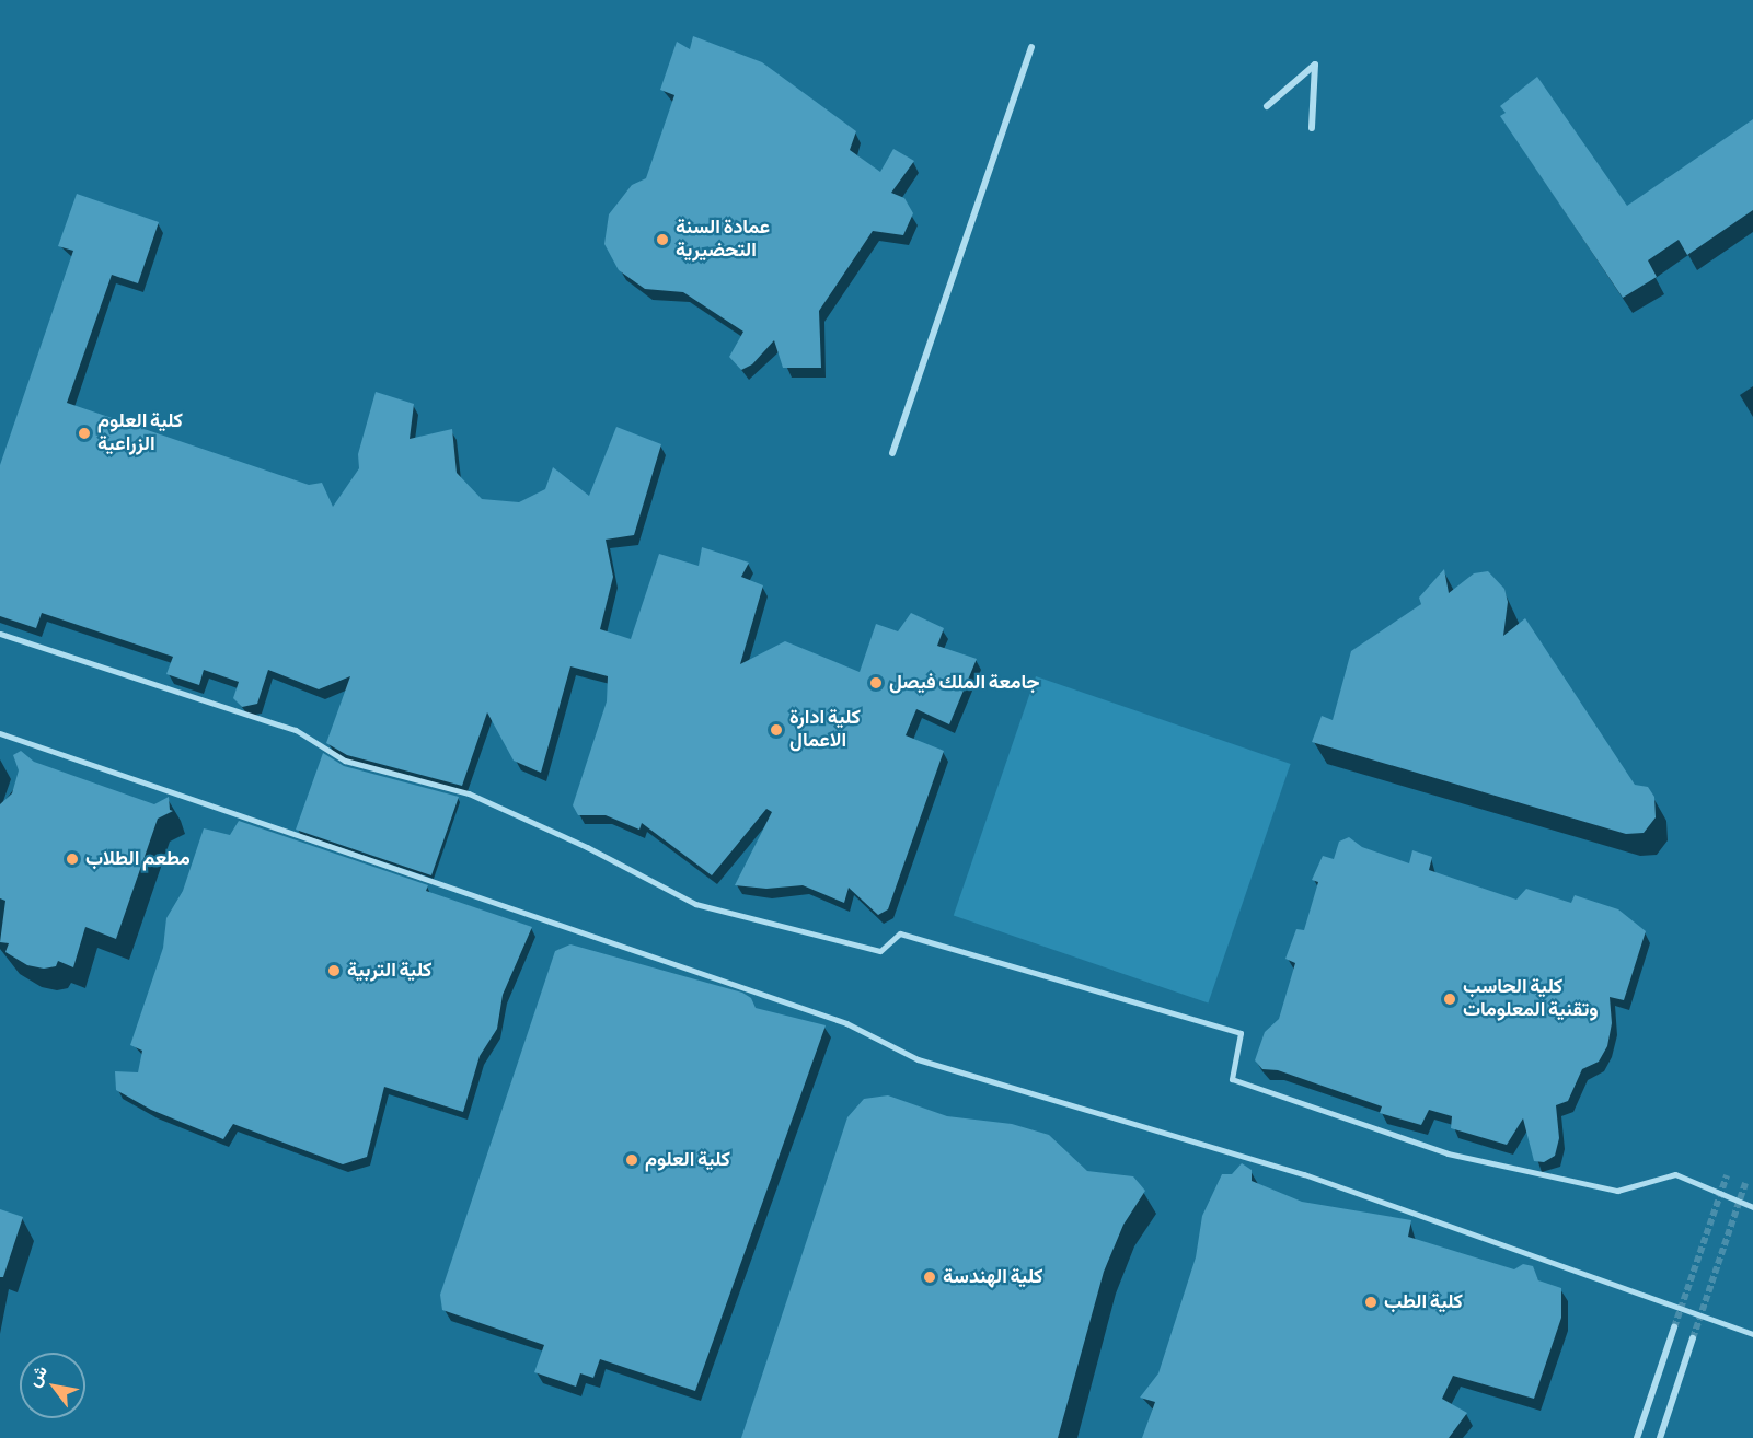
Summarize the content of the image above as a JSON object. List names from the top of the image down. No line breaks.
{"places":["عمادة السنة التحضيرية","كلية العلوم الزراعية","جامعة الملك فيصل","كلية ادارة الاعمال","مطعم الطلاب","كلية التربية","كلية الحاسب وتقنية المعلومات","كلية العلوم","كلية الهندسة","كلية الطب"],"north":"top left"}
